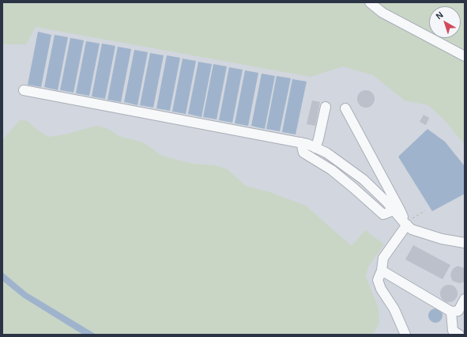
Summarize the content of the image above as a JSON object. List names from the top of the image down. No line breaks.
{"north":"top left"}
